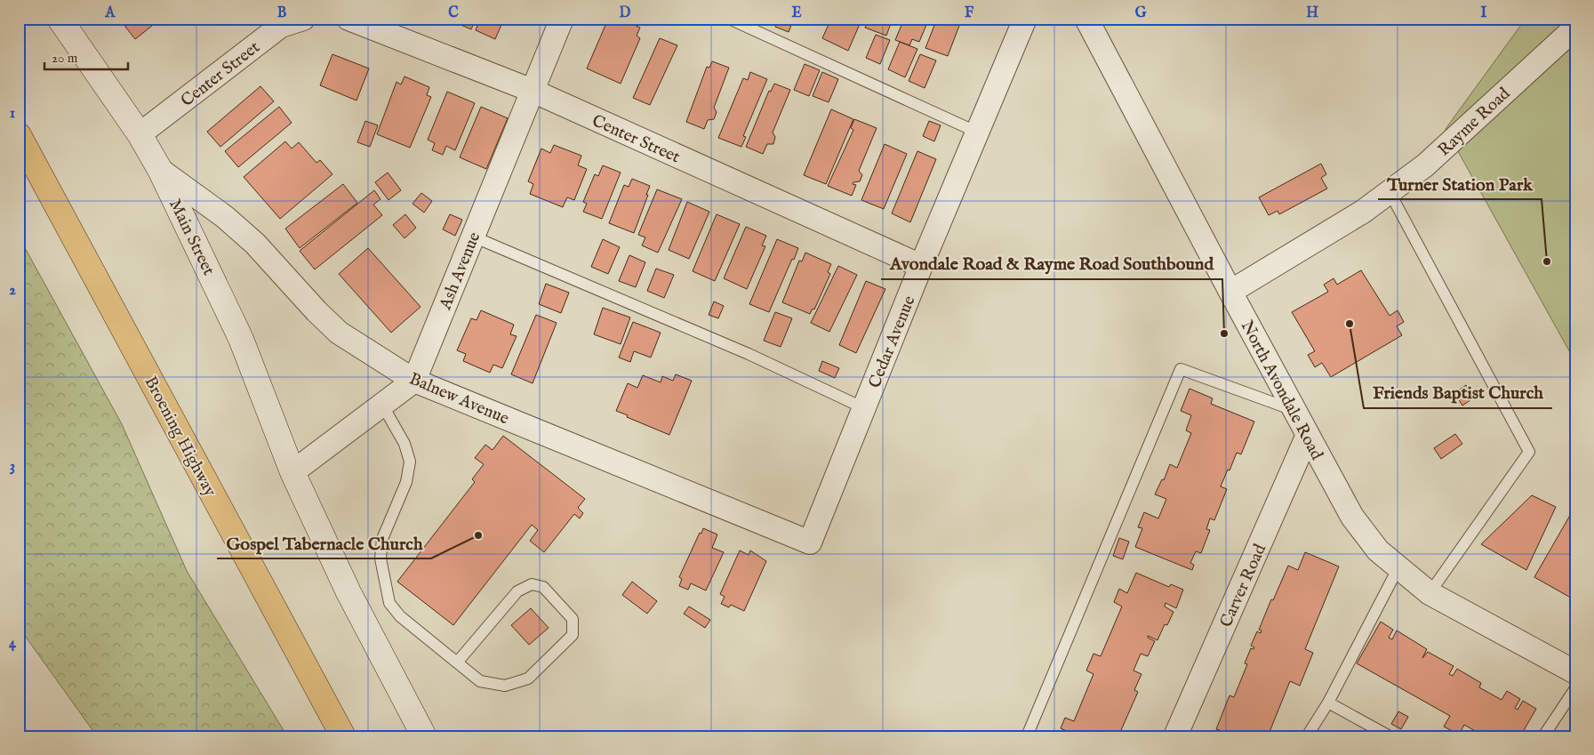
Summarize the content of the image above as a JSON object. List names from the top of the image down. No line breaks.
{"streets":{"main road":["Broening Highway"],"street":["Center Street","Rayme Road","Main Street","Ash Avenue","Cedar Avenue","North Avondale Road","Balnew Avenue","Carver Road"]},"crossings":[["Center Street","Main Street"],["Center Street","Ash Avenue"],["Center Street","Cedar Avenue"],["Rayme Road","North Avondale Road"],["Main Street","Balnew Avenue"],["Ash Avenue","Balnew Avenue"],["Cedar Avenue","Balnew Avenue"],["North Avondale Road","Carver Road"]],"places":["Turner Station Park","Friends Baptist Church","Avondale Road & Rayme Road Southbound","Gospel Tabernacle Church"],"scale_bar":"20 m","grid":{"columns":["A","B","C","D","E","F","G","H","I"],"rows":["1","2","3","4"]}}
